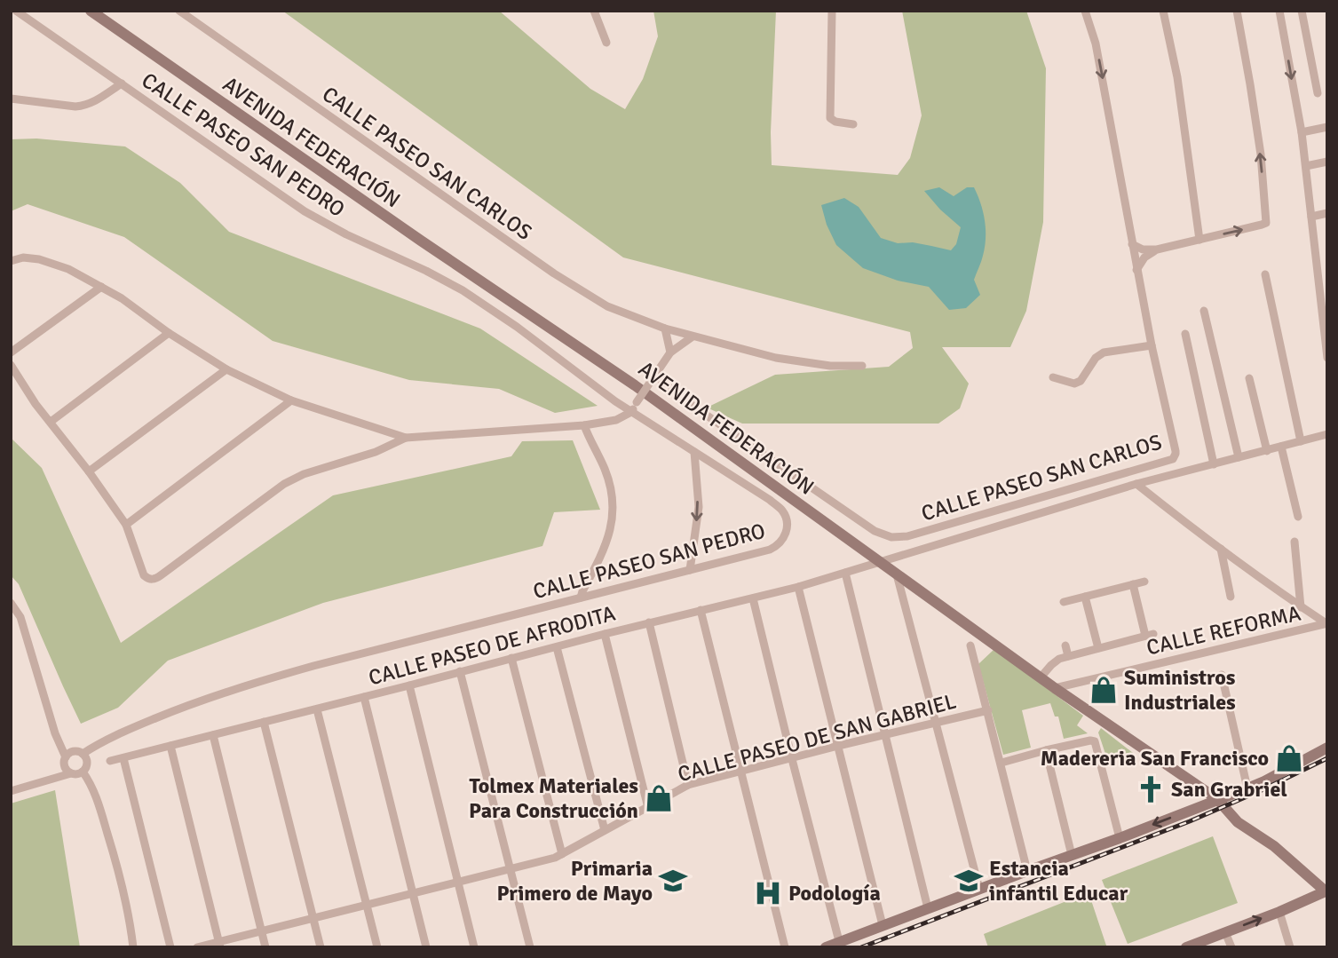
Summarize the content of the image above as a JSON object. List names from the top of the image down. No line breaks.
{"streets":{"main road":["AVENIDA FEDERACIÓN"],"street":["CALLE PASEO SAN PEDRO","CALLE PASEO SAN CARLOS","CALLE REFORMA","CALLE PASEO DE AFRODITA","CALLE PASEO DE SAN GABRIEL"]},"crossings":[["AVENIDA FEDERACIÓN","CALLE REFORMA"],["AVENIDA FEDERACIÓN","CALLE PASEO DE AFRODITA"]],"places":{"shop":["Suministros Industriales","Madereria San Francisco","Tolmex Materiales Para Construcción"],"church":["San Grabriel"],"school or university":["Primaria Primero de Mayo","Estancia infantil Educar"],"hospital":["Podología"]}}
